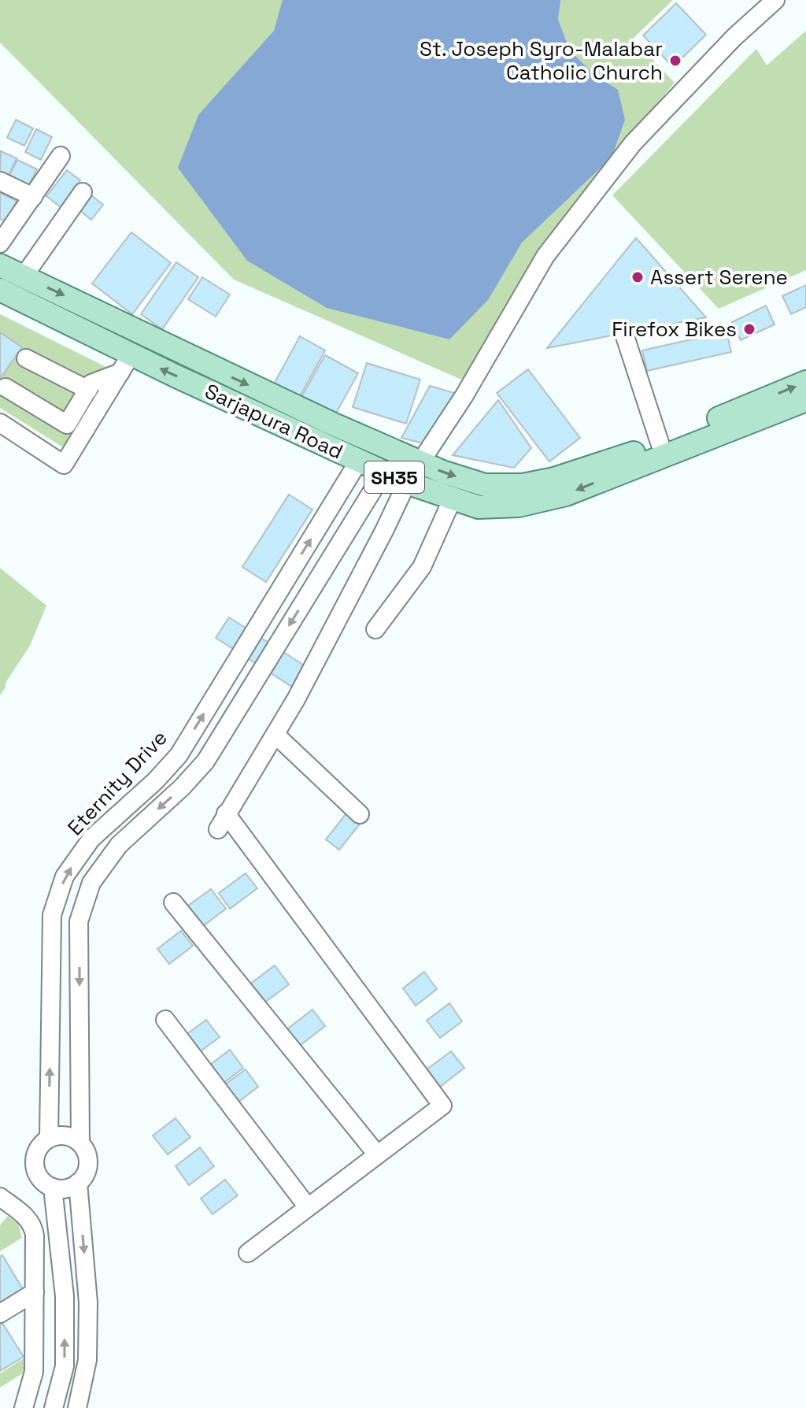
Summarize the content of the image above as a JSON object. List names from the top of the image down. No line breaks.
{"streets":{"main road":["Sarjapura Road","SH35"],"street":["Eternity Drive"]},"crossings":[["Sarjapura Road","Eternity Drive"]],"places":["St. Joseph Syro-Malabar Catholic Church","Assert Serene","Firefox Bikes"]}
